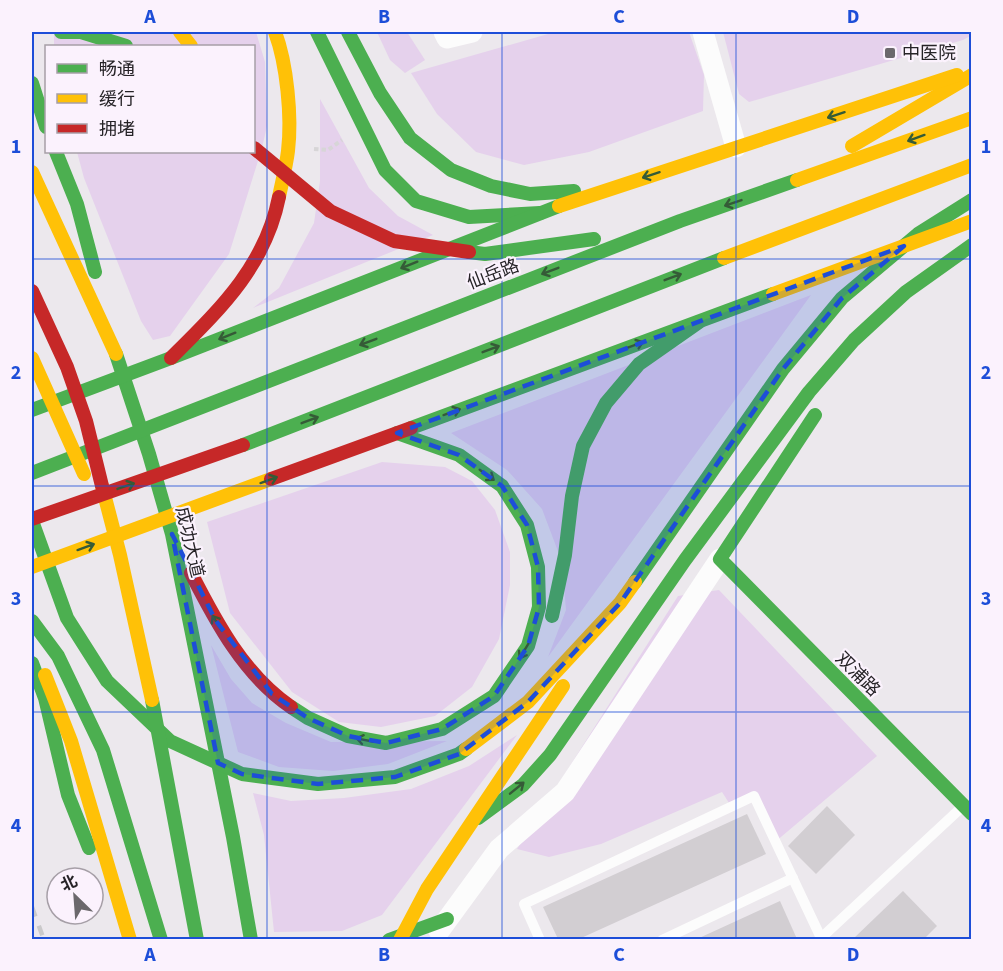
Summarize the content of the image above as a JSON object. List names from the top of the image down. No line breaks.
{"streets":{"main road":["仙岳路","成功大道","双浦路"]},"places":{"transit":["中医院"]},"legend":["畅通","缓行","拥堵"],"north":"top left","grid":{"columns":["A","B","C","D"],"rows":["1","2","3","4"]}}
